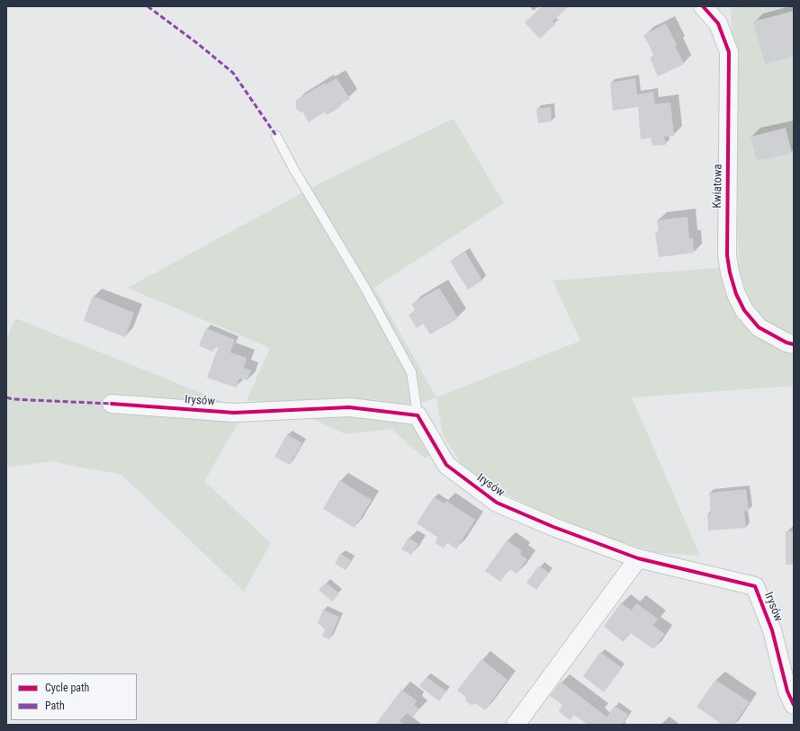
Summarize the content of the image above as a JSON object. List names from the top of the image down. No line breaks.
{"streets":{"street":["Kwiatowa","Irysów"]},"legend":["Cycle path","Path"]}
